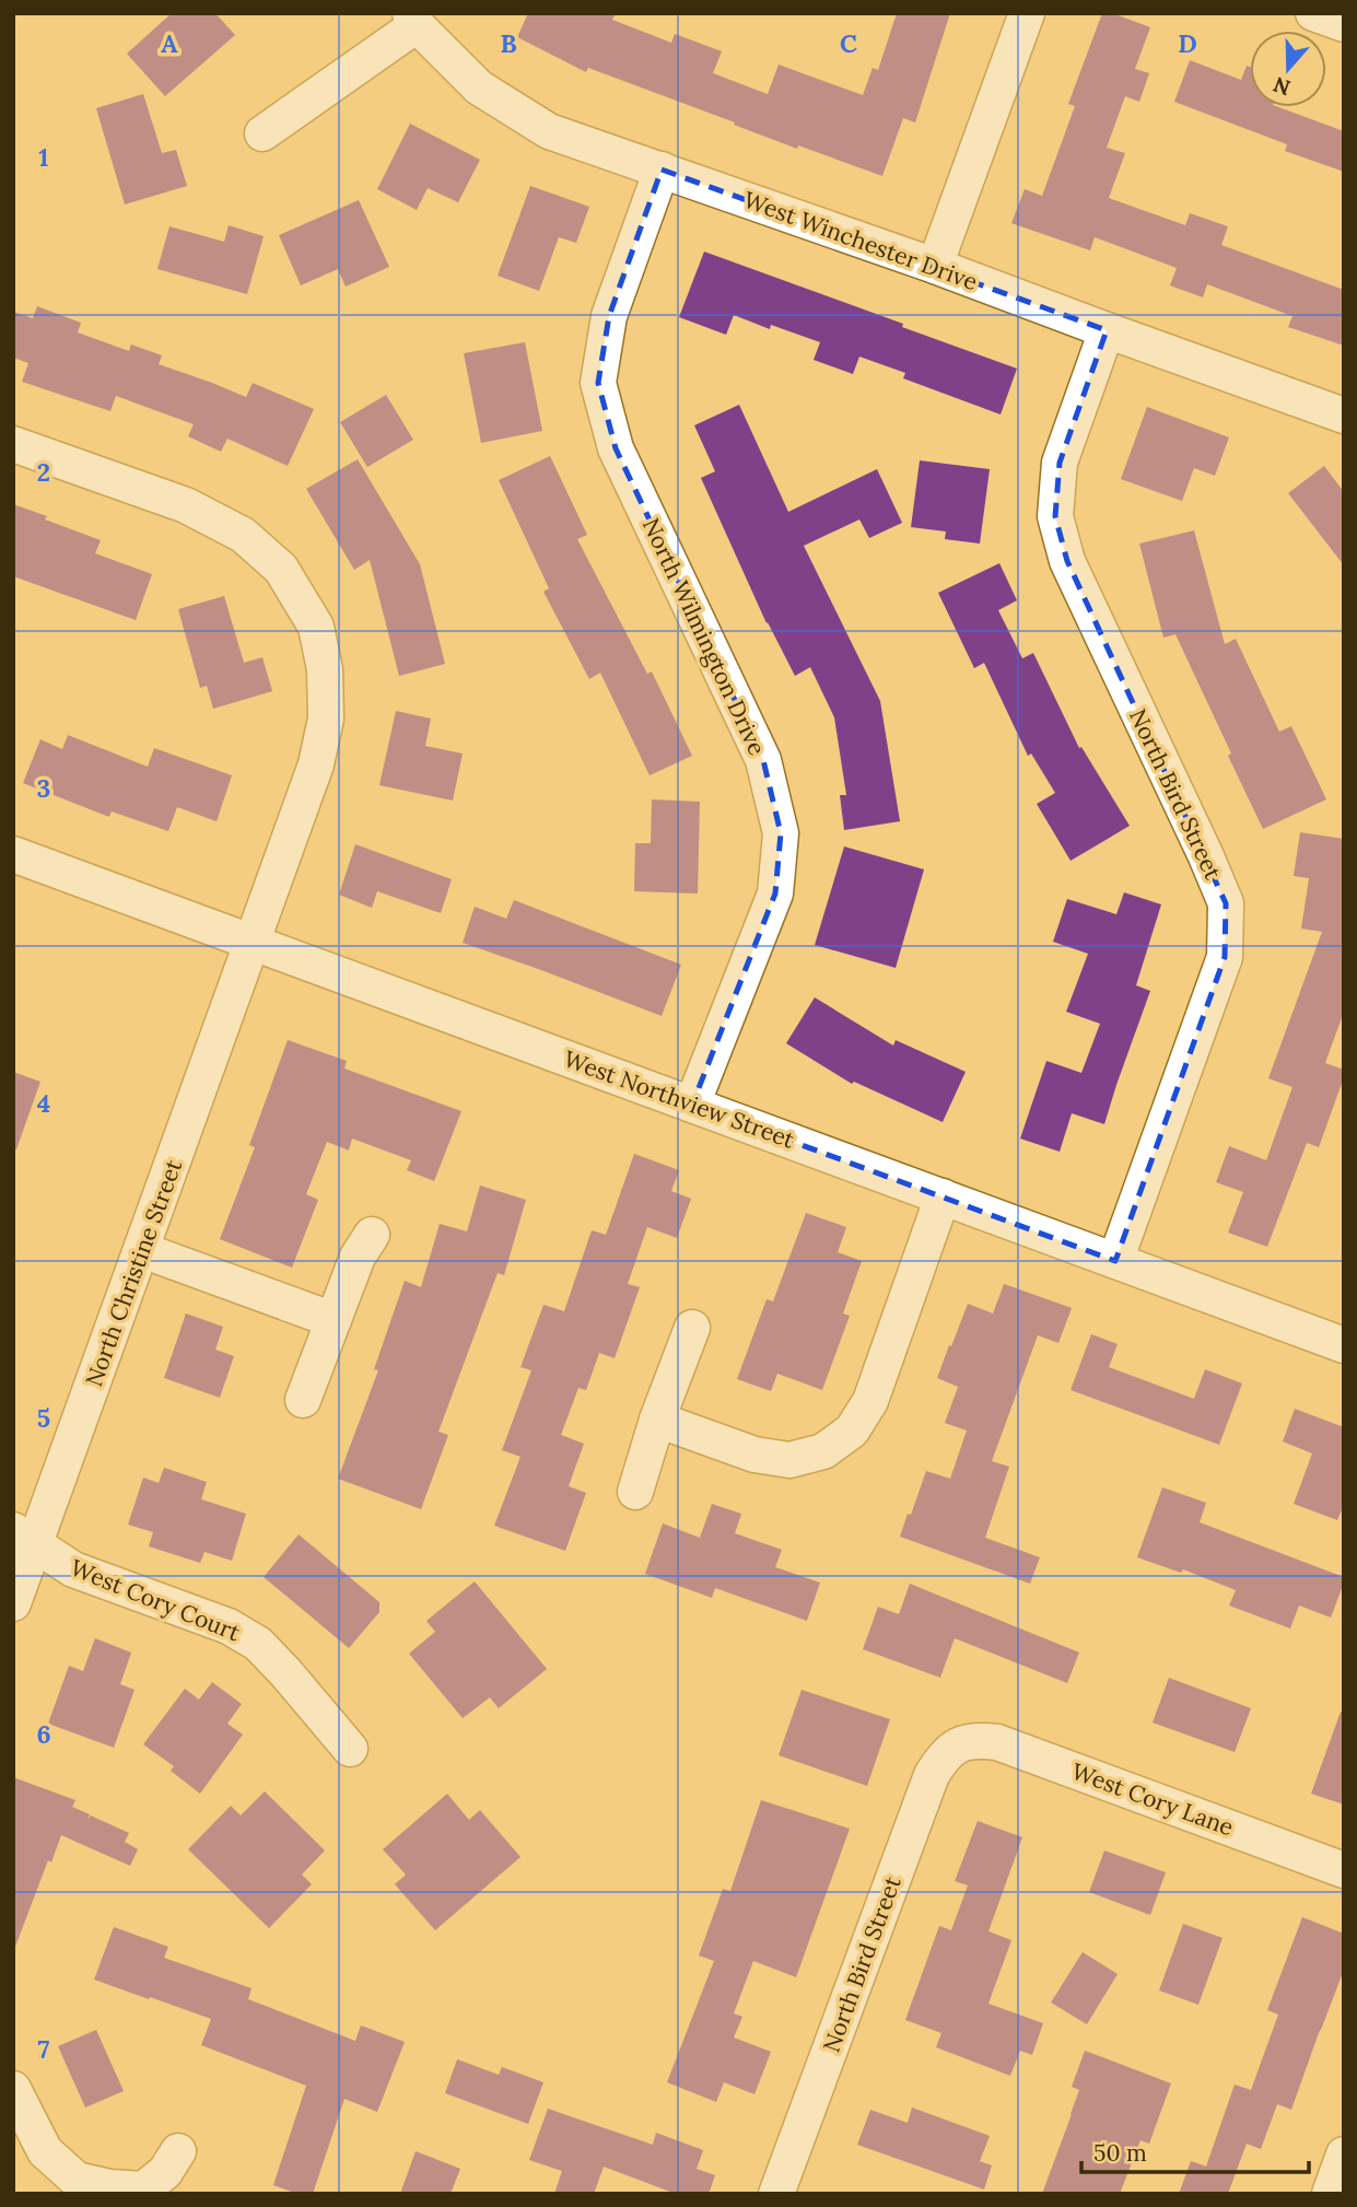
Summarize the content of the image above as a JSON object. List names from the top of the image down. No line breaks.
{"streets":{"street":["West Winchester Drive","North Wilmington Drive","North Bird Street","West Northview Street","North Christine Street","West Cory Court","West Cory Lane"]},"crossings":[["West Winchester Drive","North Wilmington Drive"],["West Winchester Drive","North Bird Street"],["North Wilmington Drive","West Northview Street"],["North Bird Street","West Northview Street"],["North Bird Street","West Cory Lane"],["West Northview Street","North Christine Street"],["North Christine Street","West Cory Court"]],"scale_bar":"50 m","north":"bottom","grid":{"columns":["A","B","C","D"],"rows":["1","2","3","4","5","6","7"]}}
